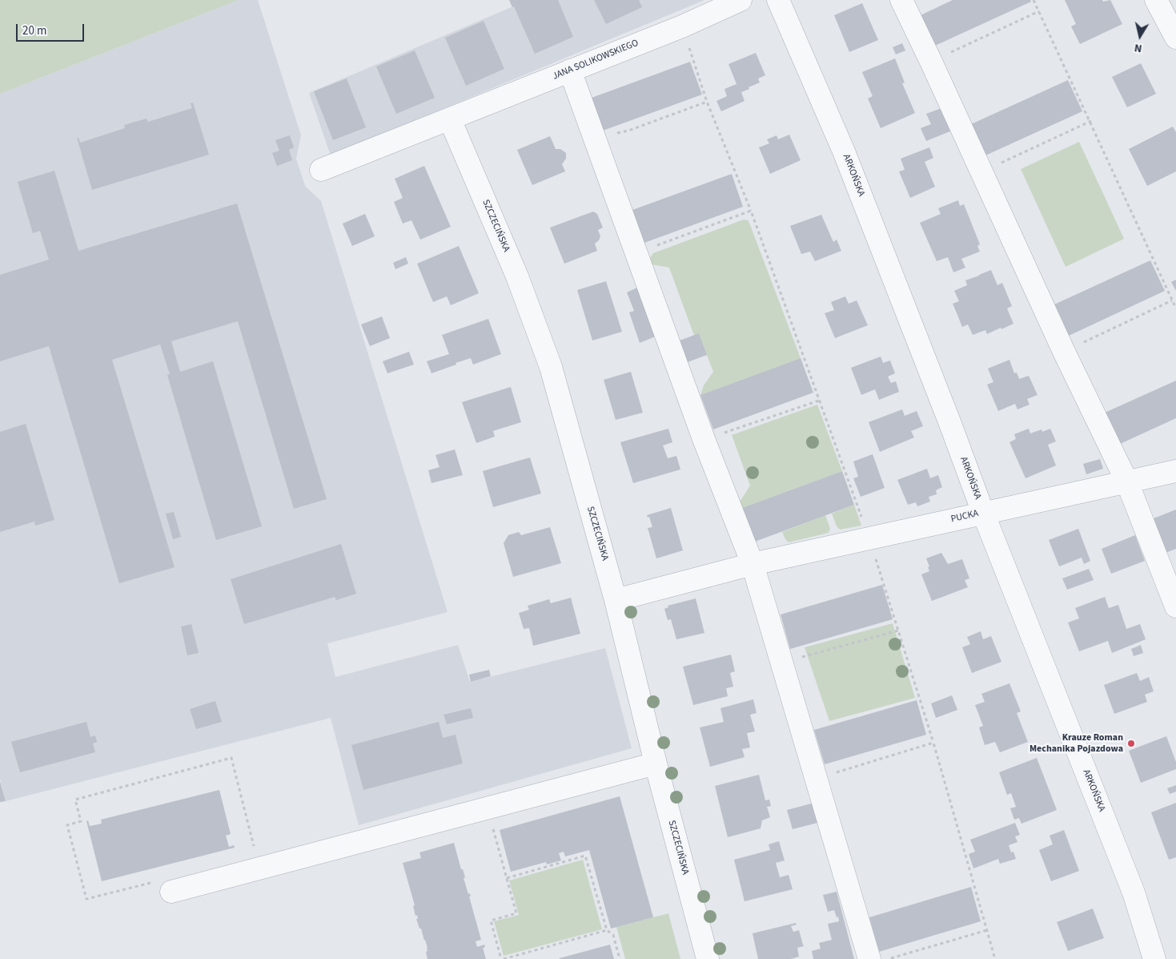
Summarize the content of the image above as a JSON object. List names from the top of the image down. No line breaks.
{"streets":{"street":["JANA SOLIKOWSKIEGO","ARKOŃSKA","SZCZECIŃSKA","PUCKA"]},"crossings":[["JANA SOLIKOWSKIEGO","SZCZECIŃSKA"],["ARKOŃSKA","PUCKA"],["SZCZECIŃSKA","PUCKA"]],"places":["Krauze Roman Mechanika Pojazdowa"],"scale_bar":"20 m","north":"bottom"}
